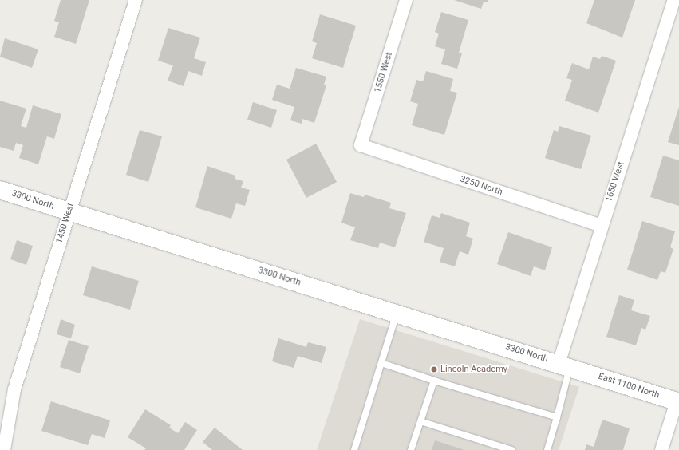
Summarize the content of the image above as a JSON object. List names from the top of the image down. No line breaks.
{"streets":{"street":["1550 West","1650 West","3250 North","3300 North","1450 West","East 1100 North"]},"crossings":[["1550 West","3250 North"],["1650 West","3250 North"],["1650 West","3300 North"],["1650 West","East 1100 North"],["3300 North","1450 West"],["3300 North","East 1100 North"]],"places":["Lincoln Academy"]}
